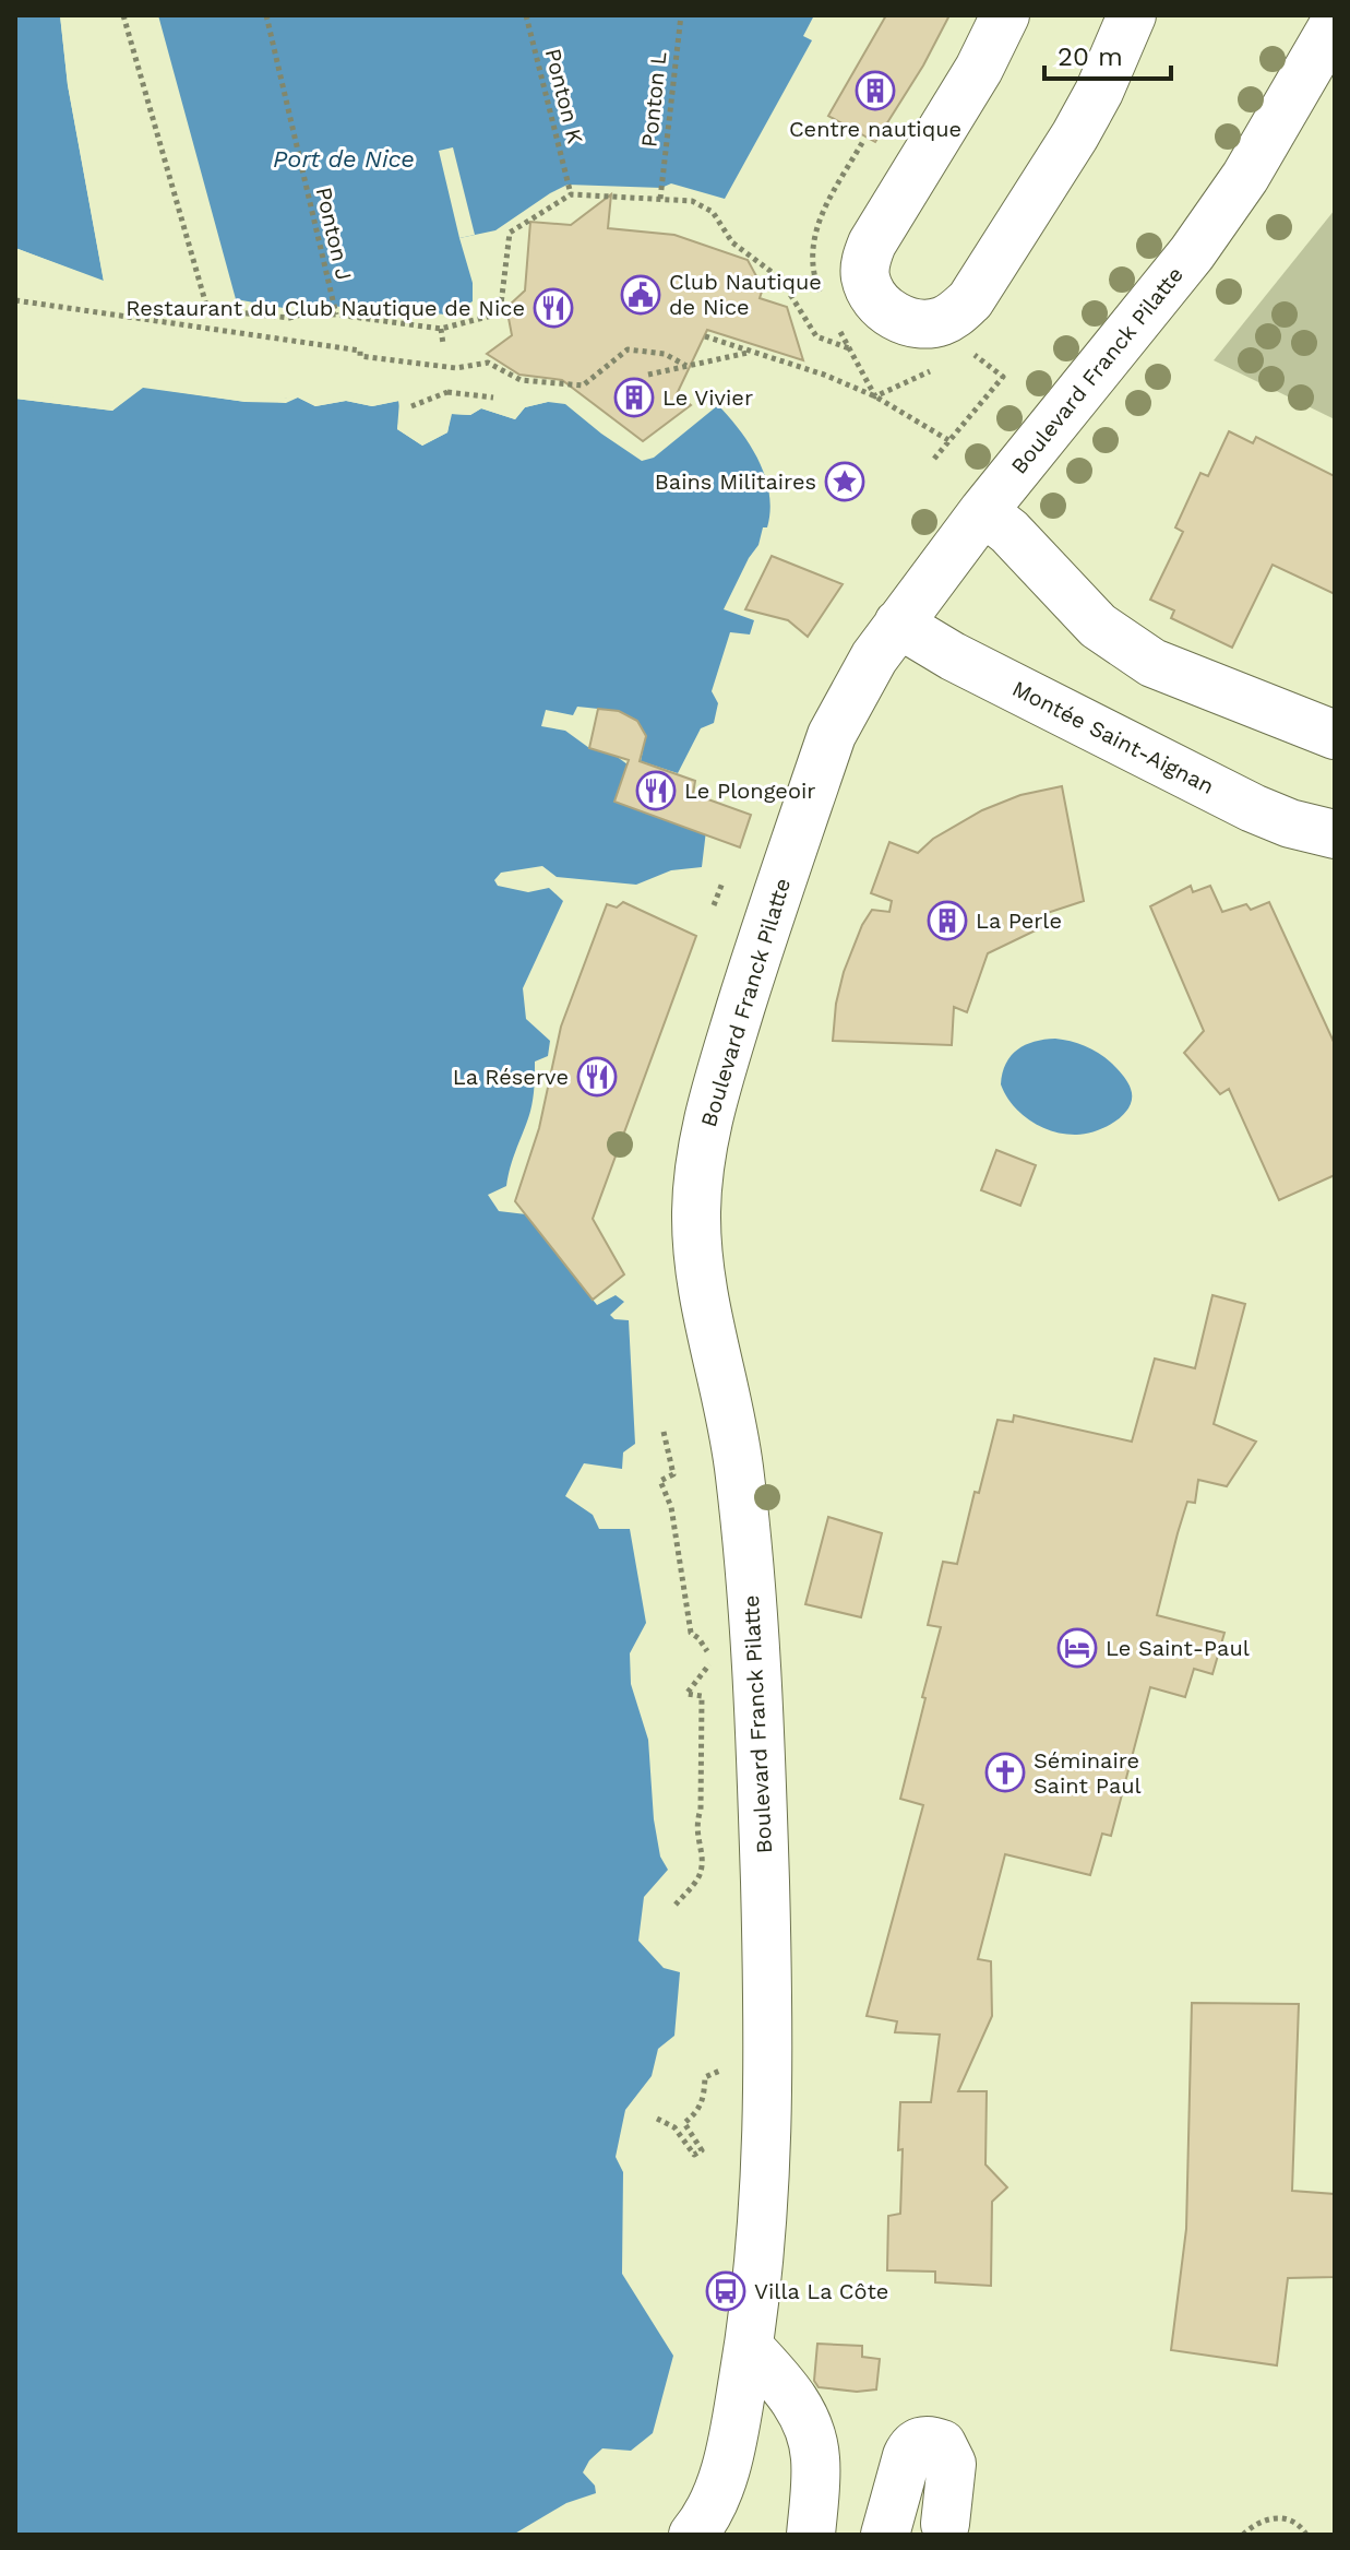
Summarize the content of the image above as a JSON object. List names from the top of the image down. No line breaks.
{"streets":{"street":["Boulevard Franck Pilatte","Montée Saint-Aignan"],"path":["Ponton K","Ponton L","Ponton J"]},"crossings":[["Boulevard Franck Pilatte","Montée Saint-Aignan"]],"water":["Port de Nice"],"places":{"building":["Centre nautique","Le Vivier","La Perle"],"public building":["Club Nautique de Nice"],"restaurant":["Restaurant du Club Nautique de Nice","Le Plongeoir","La Réserve"],"place":["Bains Militaires"],"hotel":["Le Saint-Paul"],"church":["Séminaire Saint Paul"],"bus stop":["Villa La Côte"]},"scale_bar":"20 m"}
